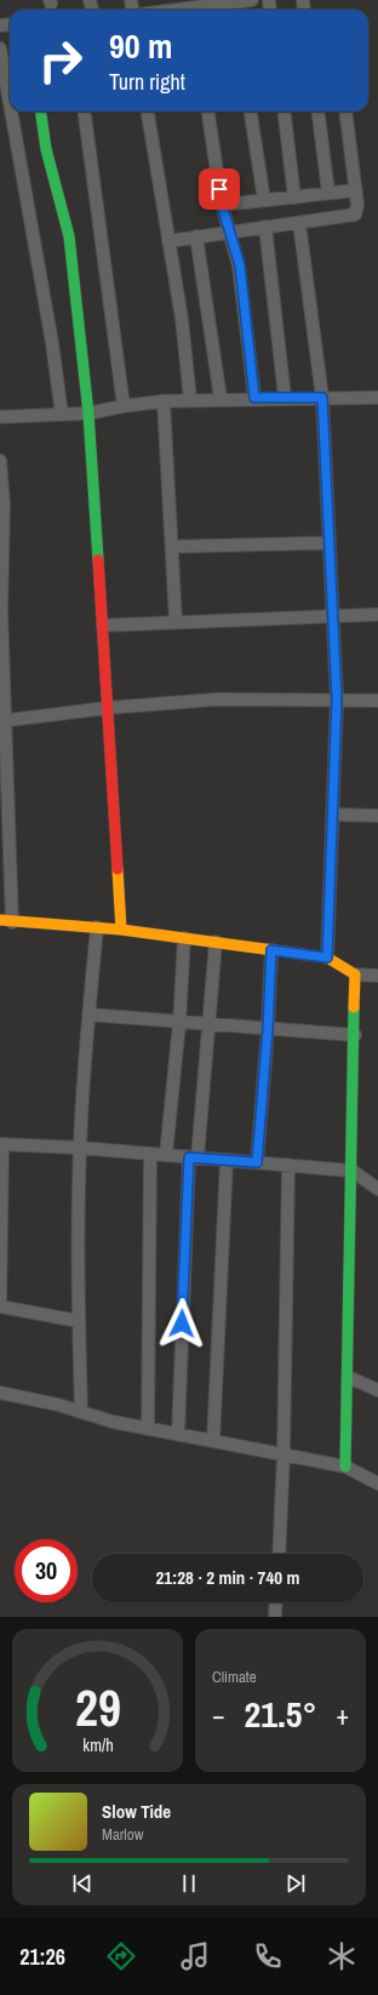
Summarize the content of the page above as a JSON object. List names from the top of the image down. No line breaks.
{"page":{"turn":["90 m","Turn right"],"limit":"30","trip":"21:28 · 2 min · 740 m","tile":"Climate","heat":["−","21.5°","+"],"song":["Slow Tide","Marlow"],"tabs":"21:26","gauge":["29","km/h"]}}
